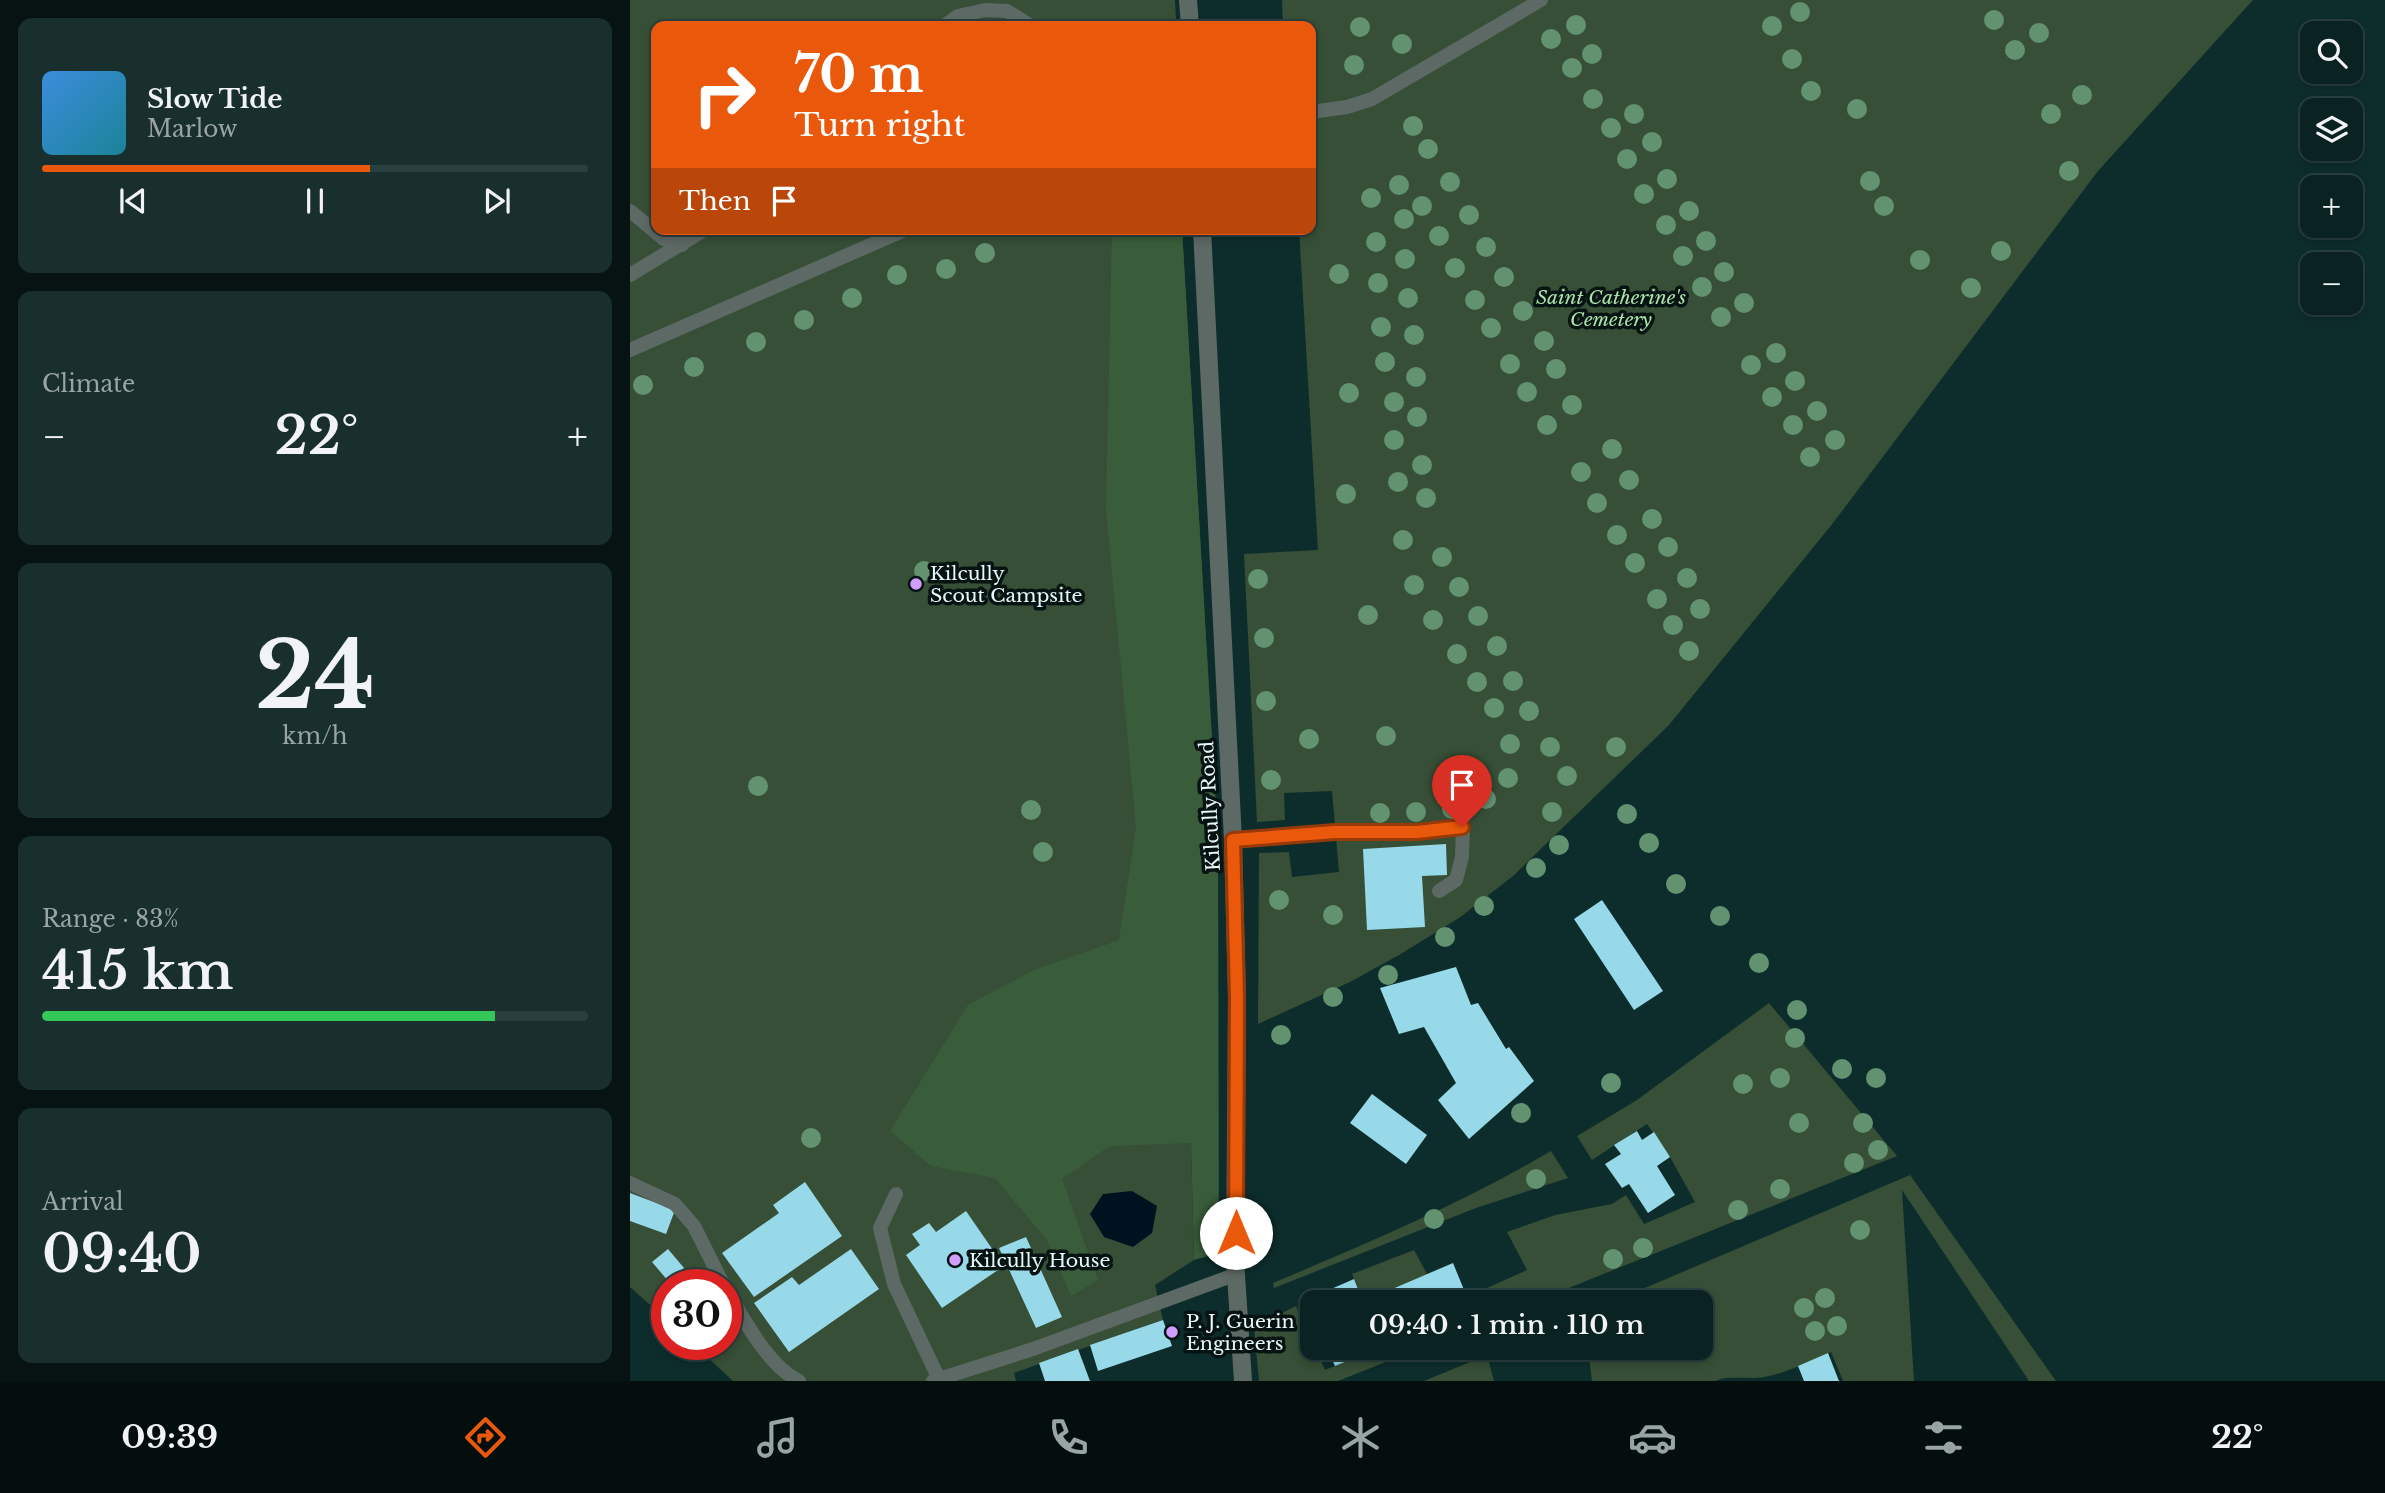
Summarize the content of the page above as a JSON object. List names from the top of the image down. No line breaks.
{"streets":{"street":["Kilcully Road"]},"parks":["Saint Catherine's Cemetery"],"places":["Kilcully Scout Campsite","Kilcully House","P. J. Guerin Engineers"],"page":{"map_buttons":["+","−"],"turn":["70 m","Turn right"],"song":["Slow Tide","Marlow"],"then":"Then","tile":["Climate",["24","km/h"],["Range · 83%","415 km"],["Arrival","09:40"]],"heat":["−","22°","+"],"limit":"30","trip":"09:40 · 1 min · 110 m","tabs":["09:39","22°"]}}
